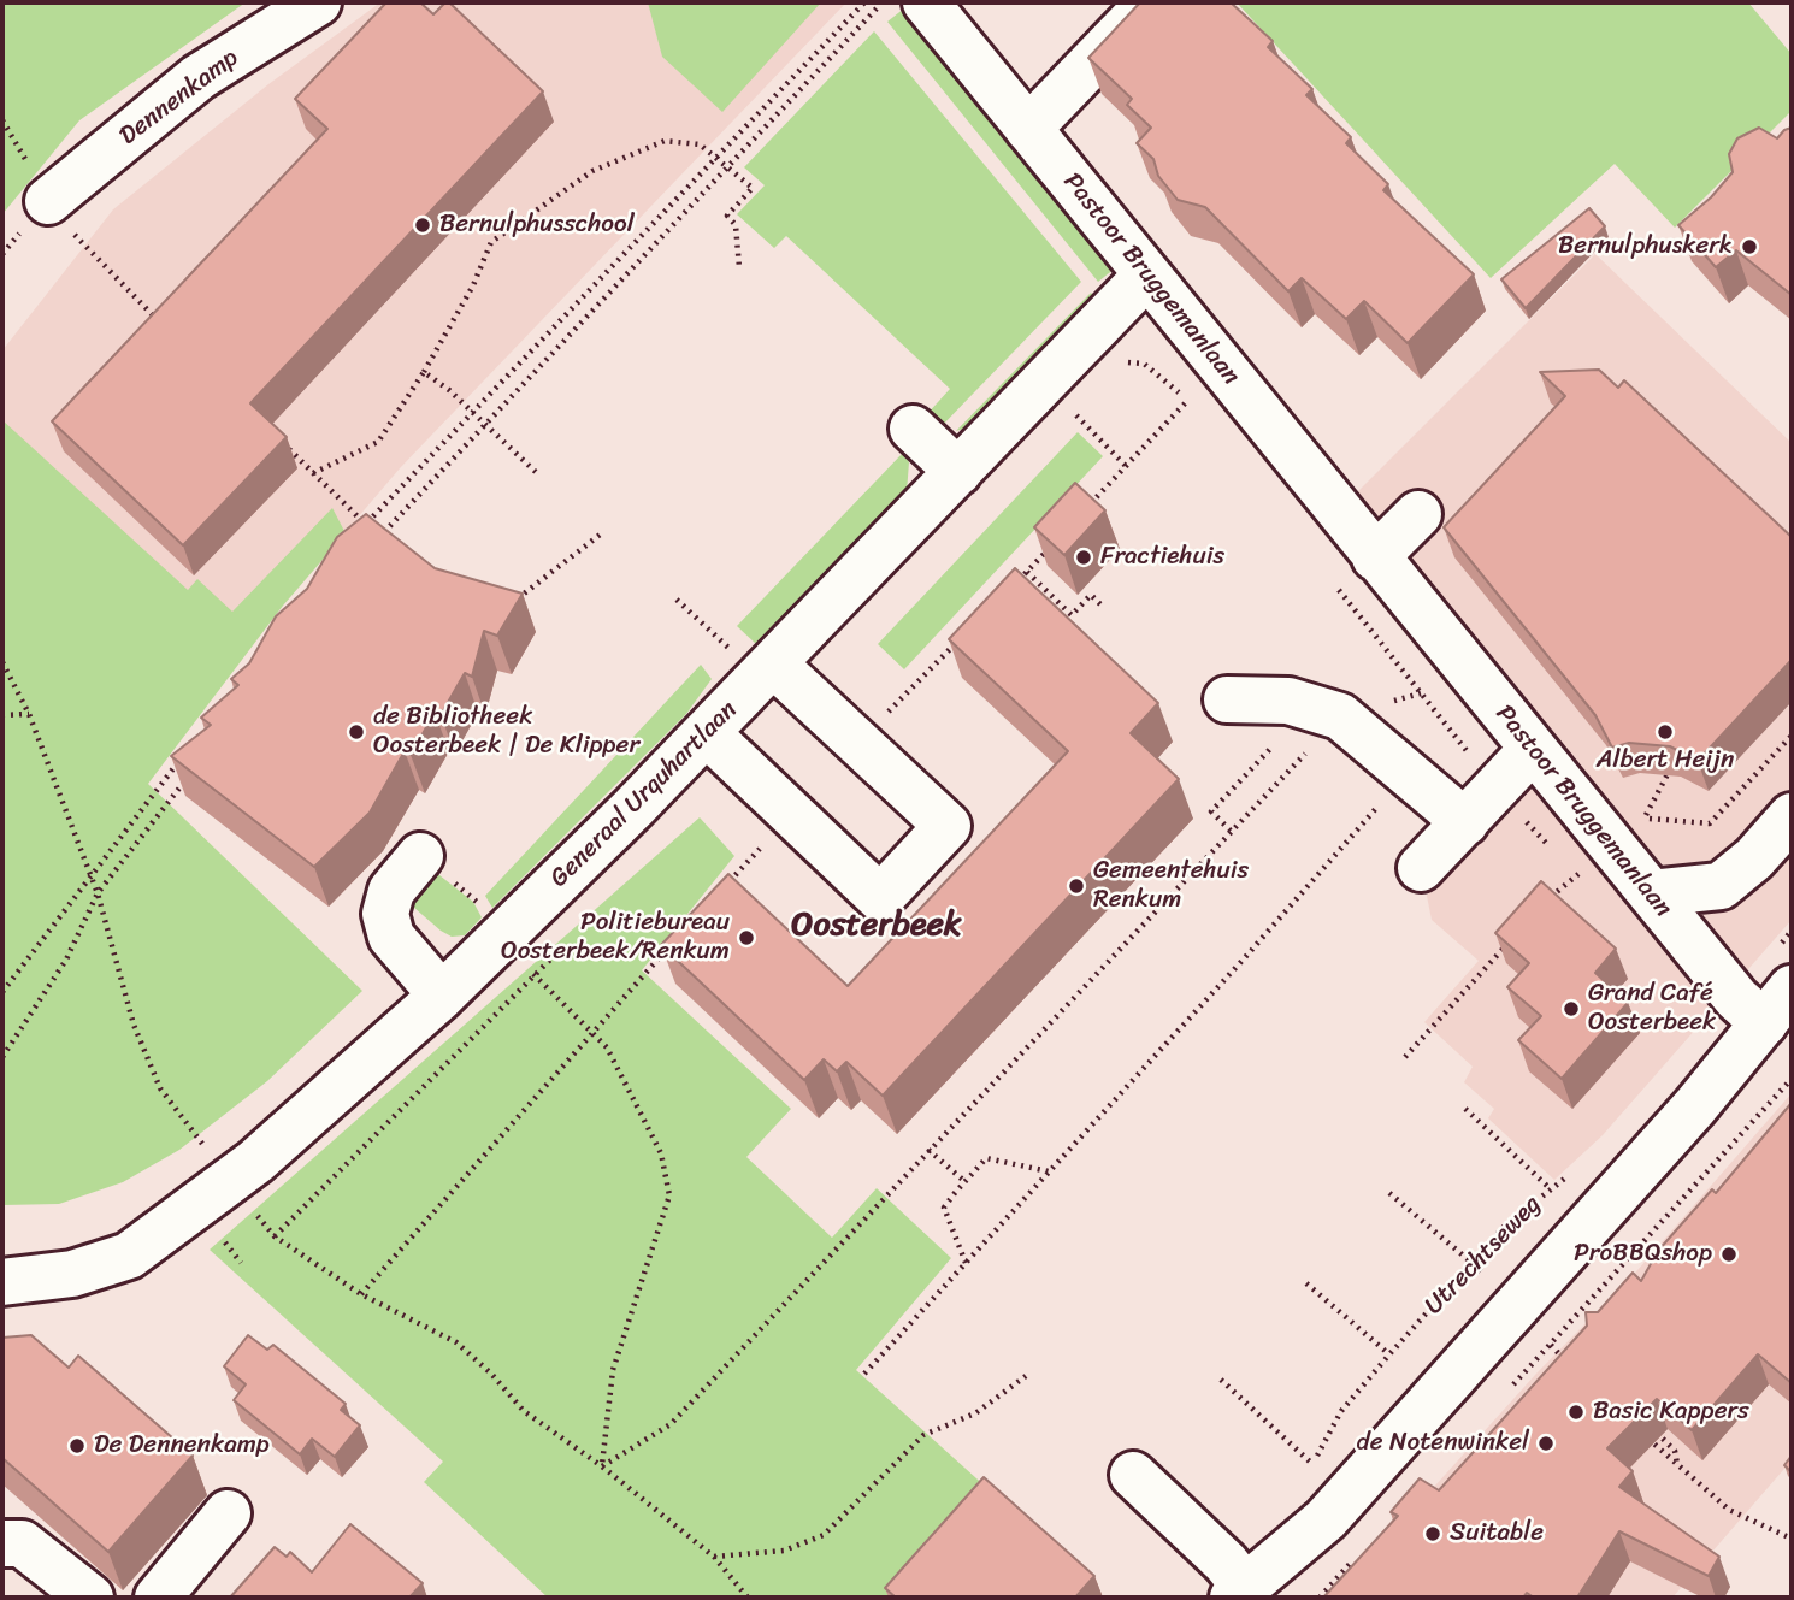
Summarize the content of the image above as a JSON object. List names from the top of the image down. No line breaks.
{"streets":{"street":["Dennenkamp","Pastoor Bruggemanlaan","Generaal Urquhartlaan"],"path":["Utrechtseweg"]},"crossings":[["Pastoor Bruggemanlaan","Generaal Urquhartlaan"]],"districts":["Oosterbeek"],"places":["Bernulphusschool","Bernulphuskerk","Fractiehuis","de Bibliotheek Oosterbeek | De Klipper","Albert Heijn","Gemeentehuis Renkum","Politiebureau Oosterbeek/Renkum","Grand Café Oosterbeek","ProBBQshop","Basic Kappers","de Notenwinkel","De Dennenkamp","Suitable"]}
